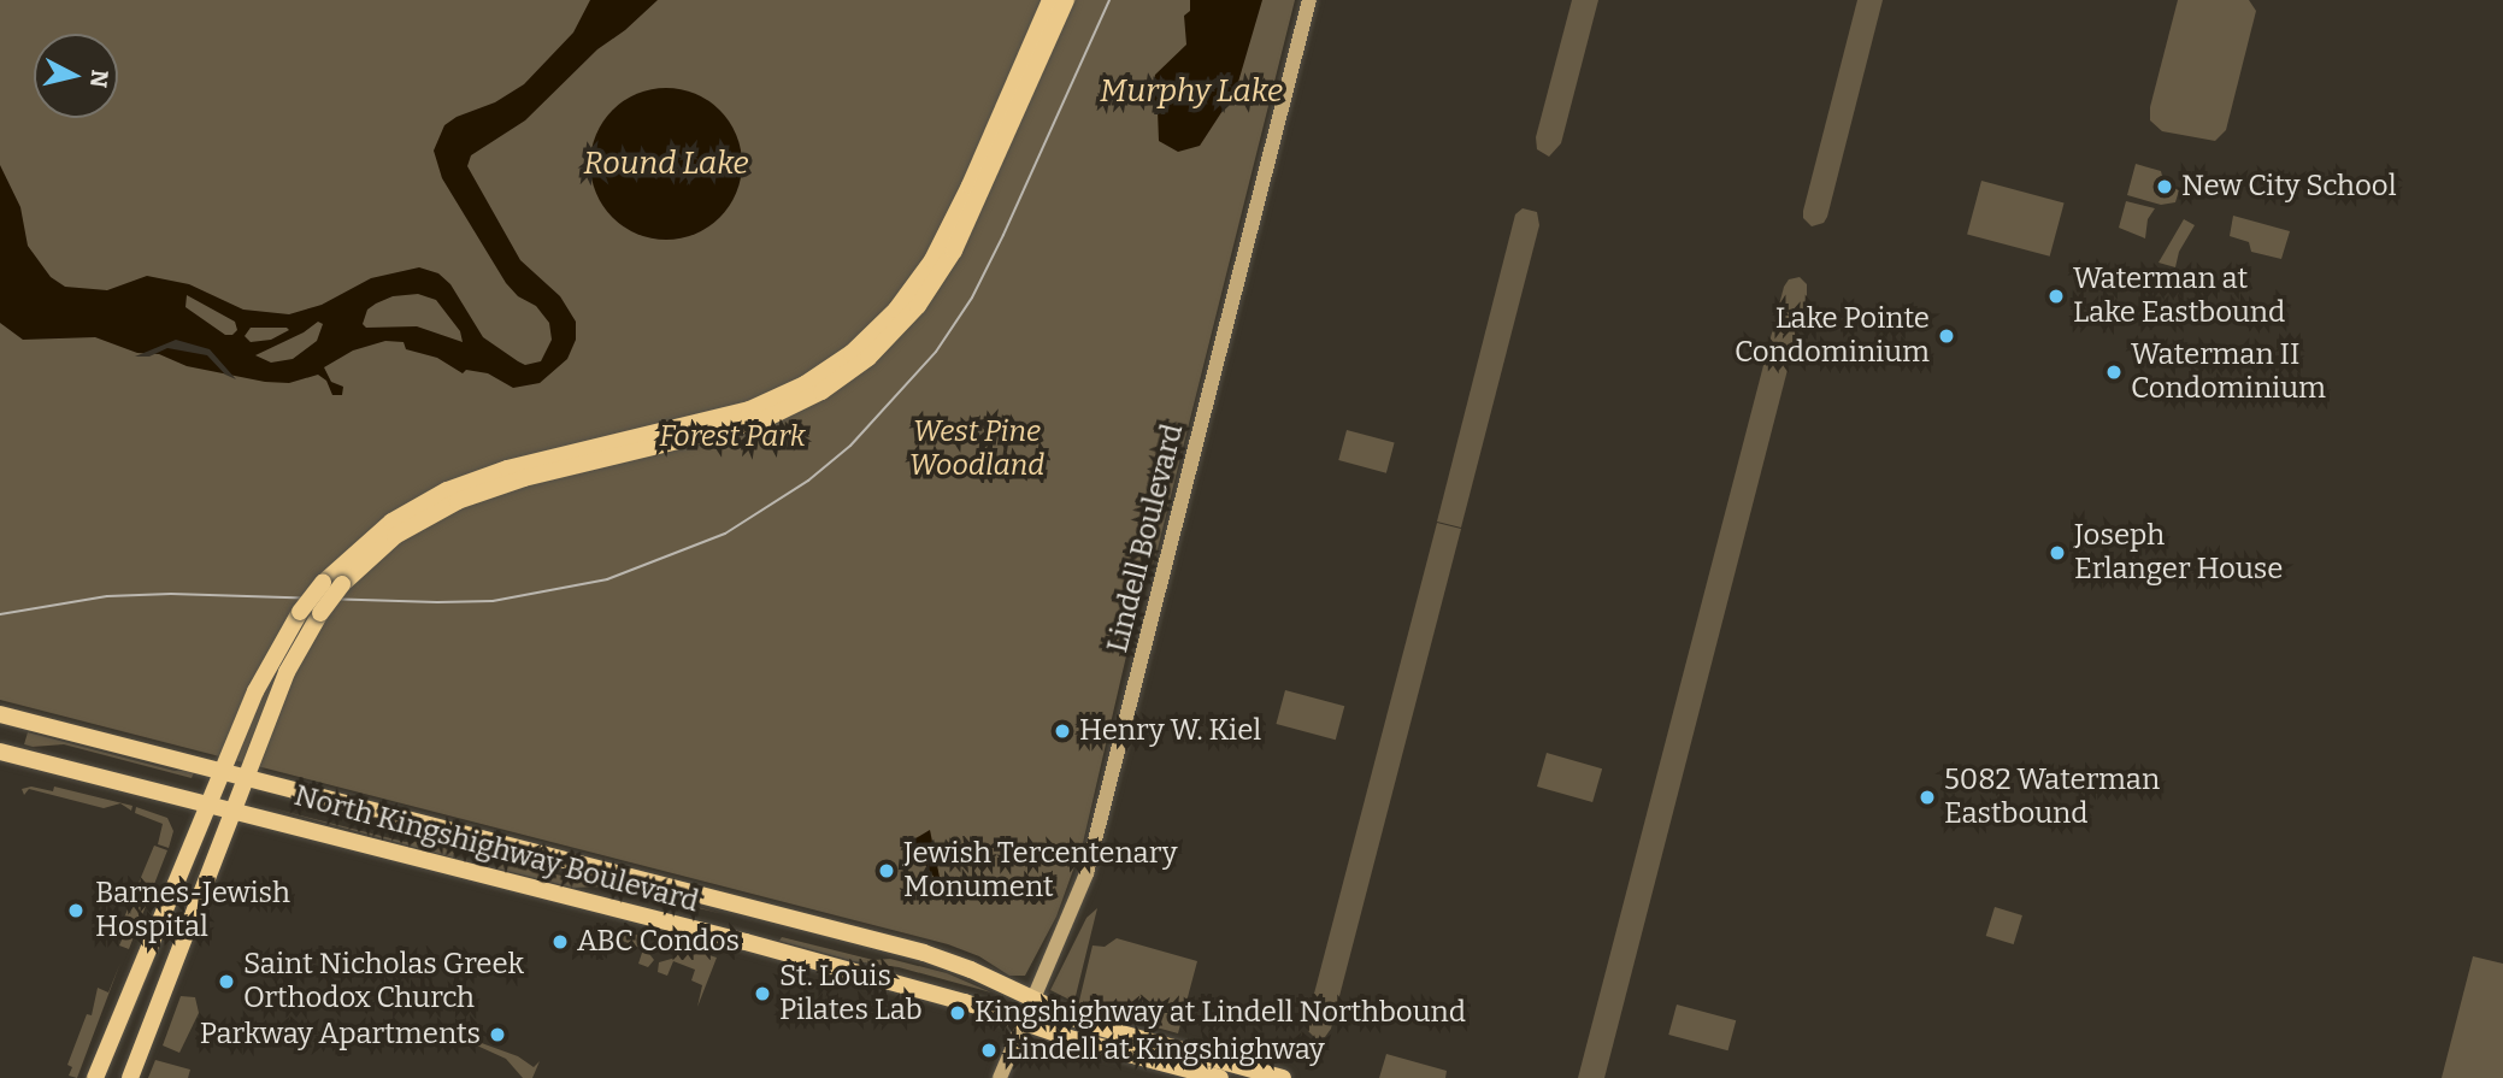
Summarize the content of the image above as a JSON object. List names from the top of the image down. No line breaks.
{"streets":{"main road":["Lindell Boulevard","North Kingshighway Boulevard"]},"crossings":[["Lindell Boulevard","North Kingshighway Boulevard"]],"water":["Murphy Lake","Round Lake"],"parks":["West Pine Woodland","Forest Park"],"places":["New City School","Waterman at Lake Eastbound","Lake Pointe Condominium","Waterman II Condominium","Joseph Erlanger House","Henry W. Kiel","5082 Waterman Eastbound","Jewish Tercentenary Monument","Barnes-Jewish Hospital","ABC Condos","Saint Nicholas Greek Orthodox Church","St. Louis Pilates Lab","Kingshighway at Lindell Northbound","Parkway Apartments","Lindell at Kingshighway"],"north":"right"}
